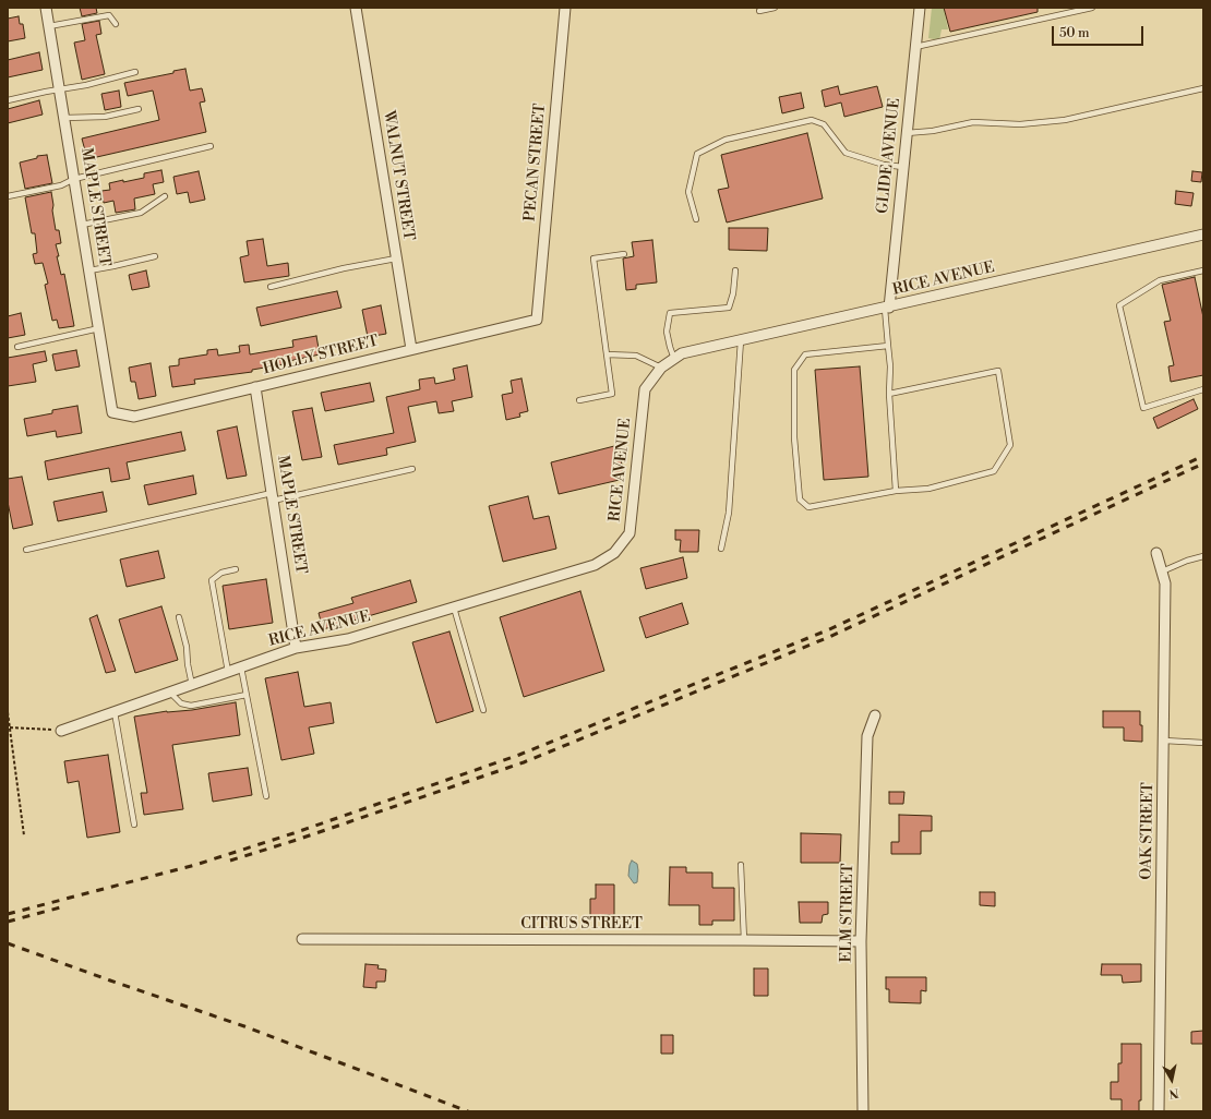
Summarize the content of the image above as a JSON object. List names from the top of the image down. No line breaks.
{"streets":{"street":["GLIDE AVENUE","PECAN STREET","WALNUT STREET","MAPLE STREET","RICE AVENUE","HOLLY STREET","OAK STREET","ELM STREET","CITRUS STREET"]},"crossings":[["GLIDE AVENUE","RICE AVENUE"],["PECAN STREET","HOLLY STREET"],["WALNUT STREET","HOLLY STREET"],["MAPLE STREET","RICE AVENUE"],["MAPLE STREET","HOLLY STREET"],["ELM STREET","CITRUS STREET"]],"scale_bar":"50 m","north":"bottom"}
